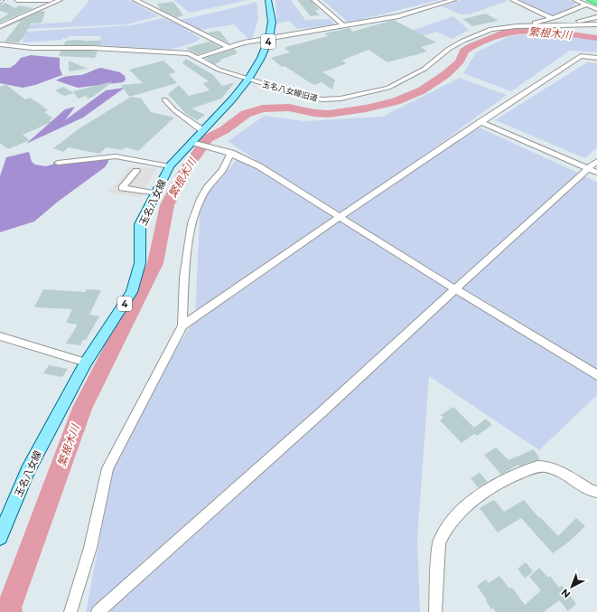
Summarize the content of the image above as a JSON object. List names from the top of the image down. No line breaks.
{"streets":{"main road":["4","玉名八女線"],"street":["玉名八女線旧道"]},"crossings":[["玉名八女線旧道","玉名八女線"]],"water":["繁根木川"],"north":"bottom left"}
